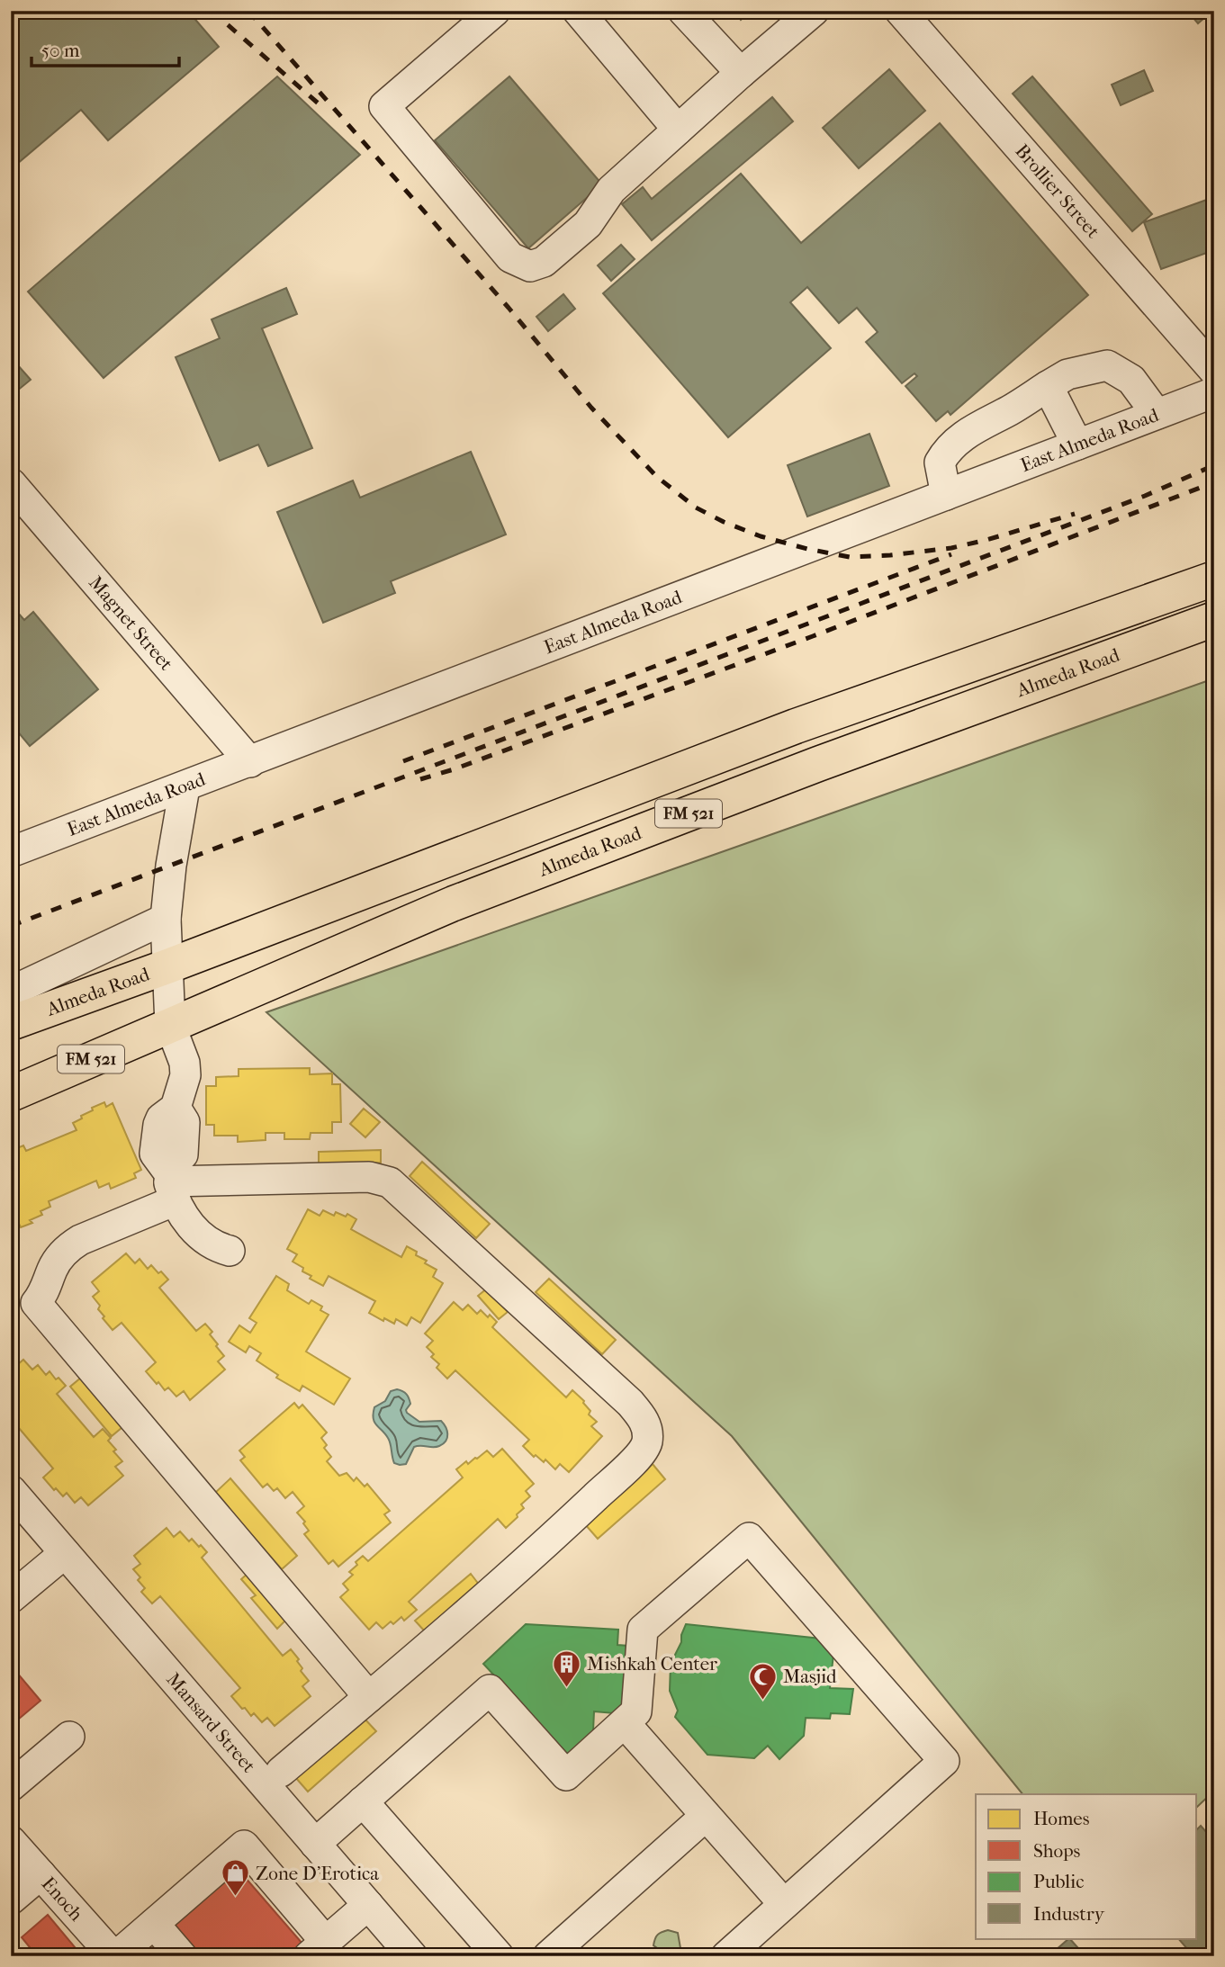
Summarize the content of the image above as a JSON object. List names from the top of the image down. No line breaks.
{"streets":{"main road":["Almeda Road","FM 521"],"street":["Brollier Street","East Almeda Road","Magnet Street","Mansard Street","Enoch"]},"crossings":[["East Almeda Road","Magnet Street"]],"places":{"building":["Mishkah Center"],"mosque":["Masjid"],"shop":["Zone D’Erotica"]},"legend":["Homes","Shops","Public","Industry"],"scale_bar":"50 m"}
